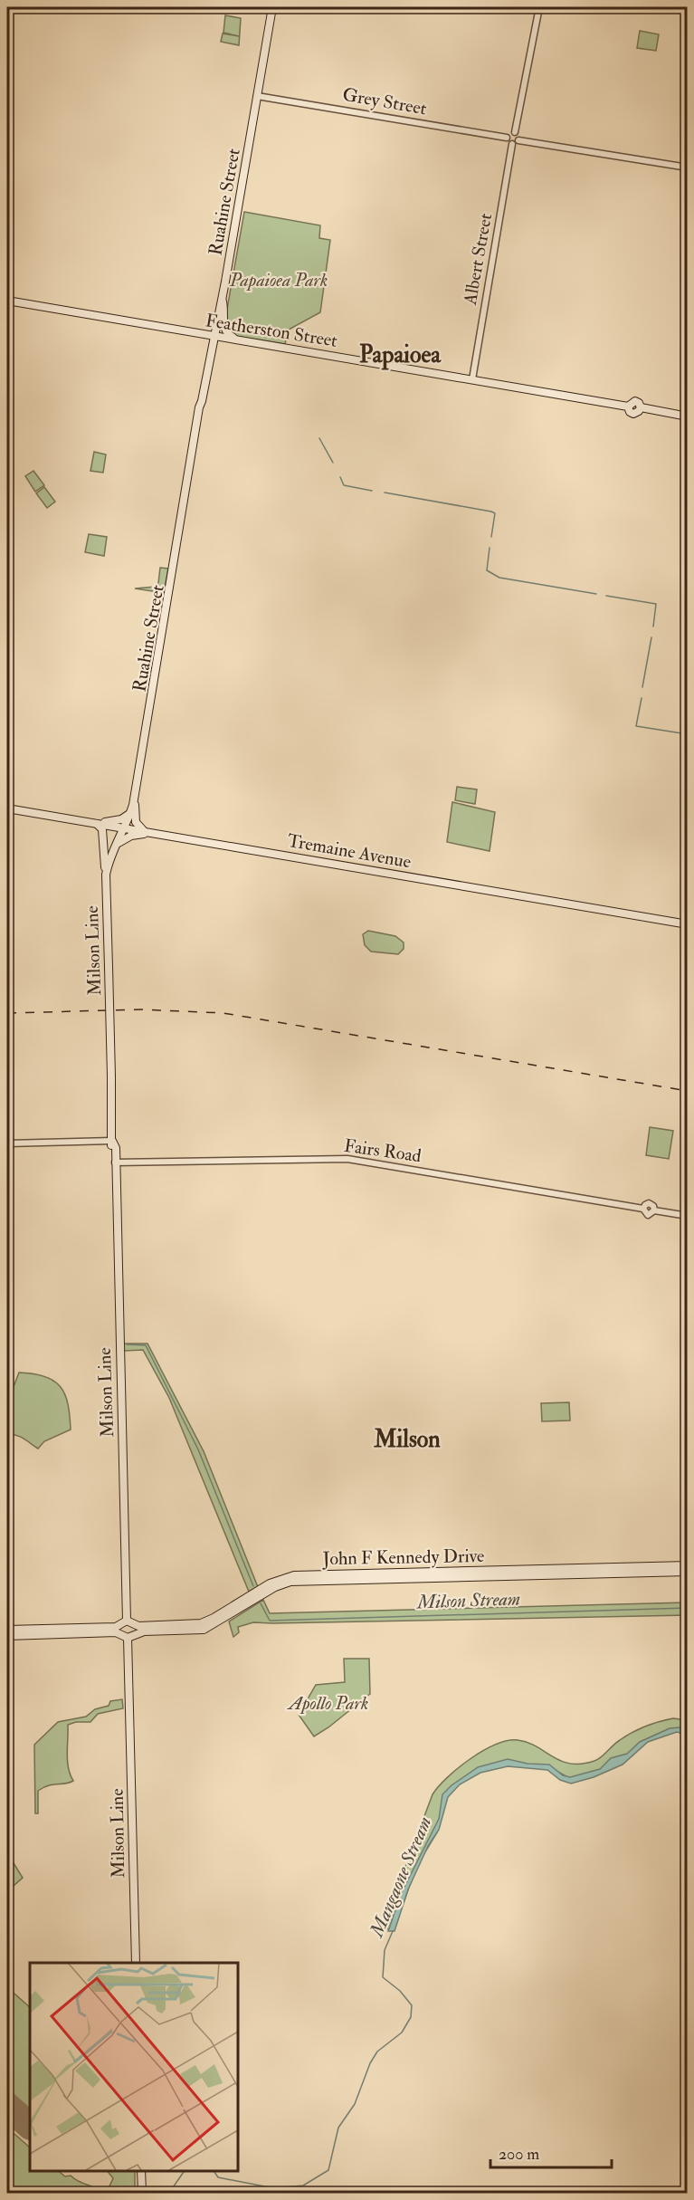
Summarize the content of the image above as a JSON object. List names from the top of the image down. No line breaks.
{"streets":{"main road":["Ruahine Street","Featherston Street","Tremaine Avenue","Milson Line","John F Kennedy Drive"],"street":["Grey Street","Albert Street","Fairs Road"]},"crossings":[["Grey Street","Ruahine Street"],["Grey Street","Albert Street"],["Ruahine Street","Featherston Street"],["Ruahine Street","Tremaine Avenue"],["Ruahine Street","Milson Line"],["Albert Street","Featherston Street"],["Tremaine Avenue","Milson Line"],["Milson Line","Fairs Road"],["Milson Line","John F Kennedy Drive"]],"districts":["Papaioea","Milson"],"water":["Milson Stream","Mangaone Stream"],"parks":["Papaioea Park","Apollo Park"],"scale_bar":"200 m"}
